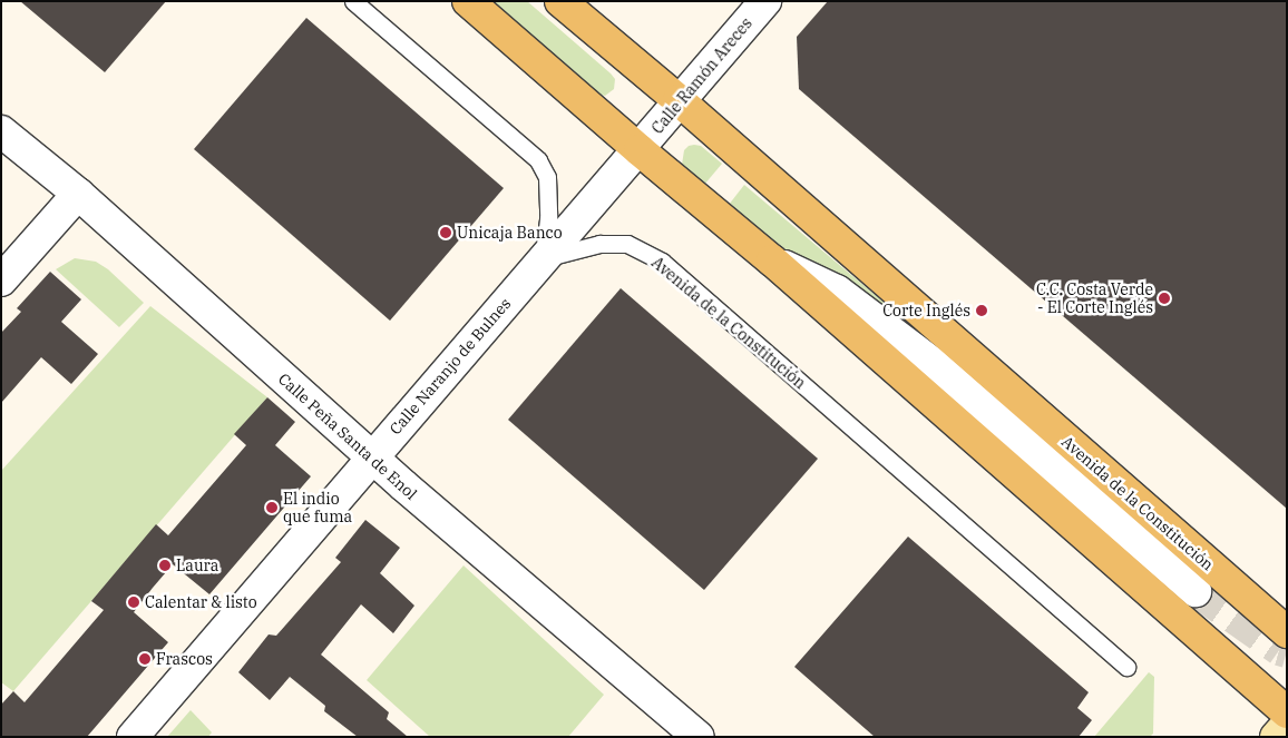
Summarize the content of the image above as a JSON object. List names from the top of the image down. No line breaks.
{"streets":{"main road":["Avenida de la Constitución"],"street":["Calle Ramón Areces","Calle Naranjo de Bulnes","Calle Peña Santa de Enol"]},"crossings":[["Calle Ramón Areces","Avenida de la Constitución"],["Calle Ramón Areces","Calle Naranjo de Bulnes"],["Avenida de la Constitución","Calle Naranjo de Bulnes"],["Calle Naranjo de Bulnes","Calle Peña Santa de Enol"]],"places":["Unicaja Banco","C.C. Costa Verde - El Corte Inglés","Corte Inglés","El indio que fuma","Laura","Calentar & listo","Frascos"]}
